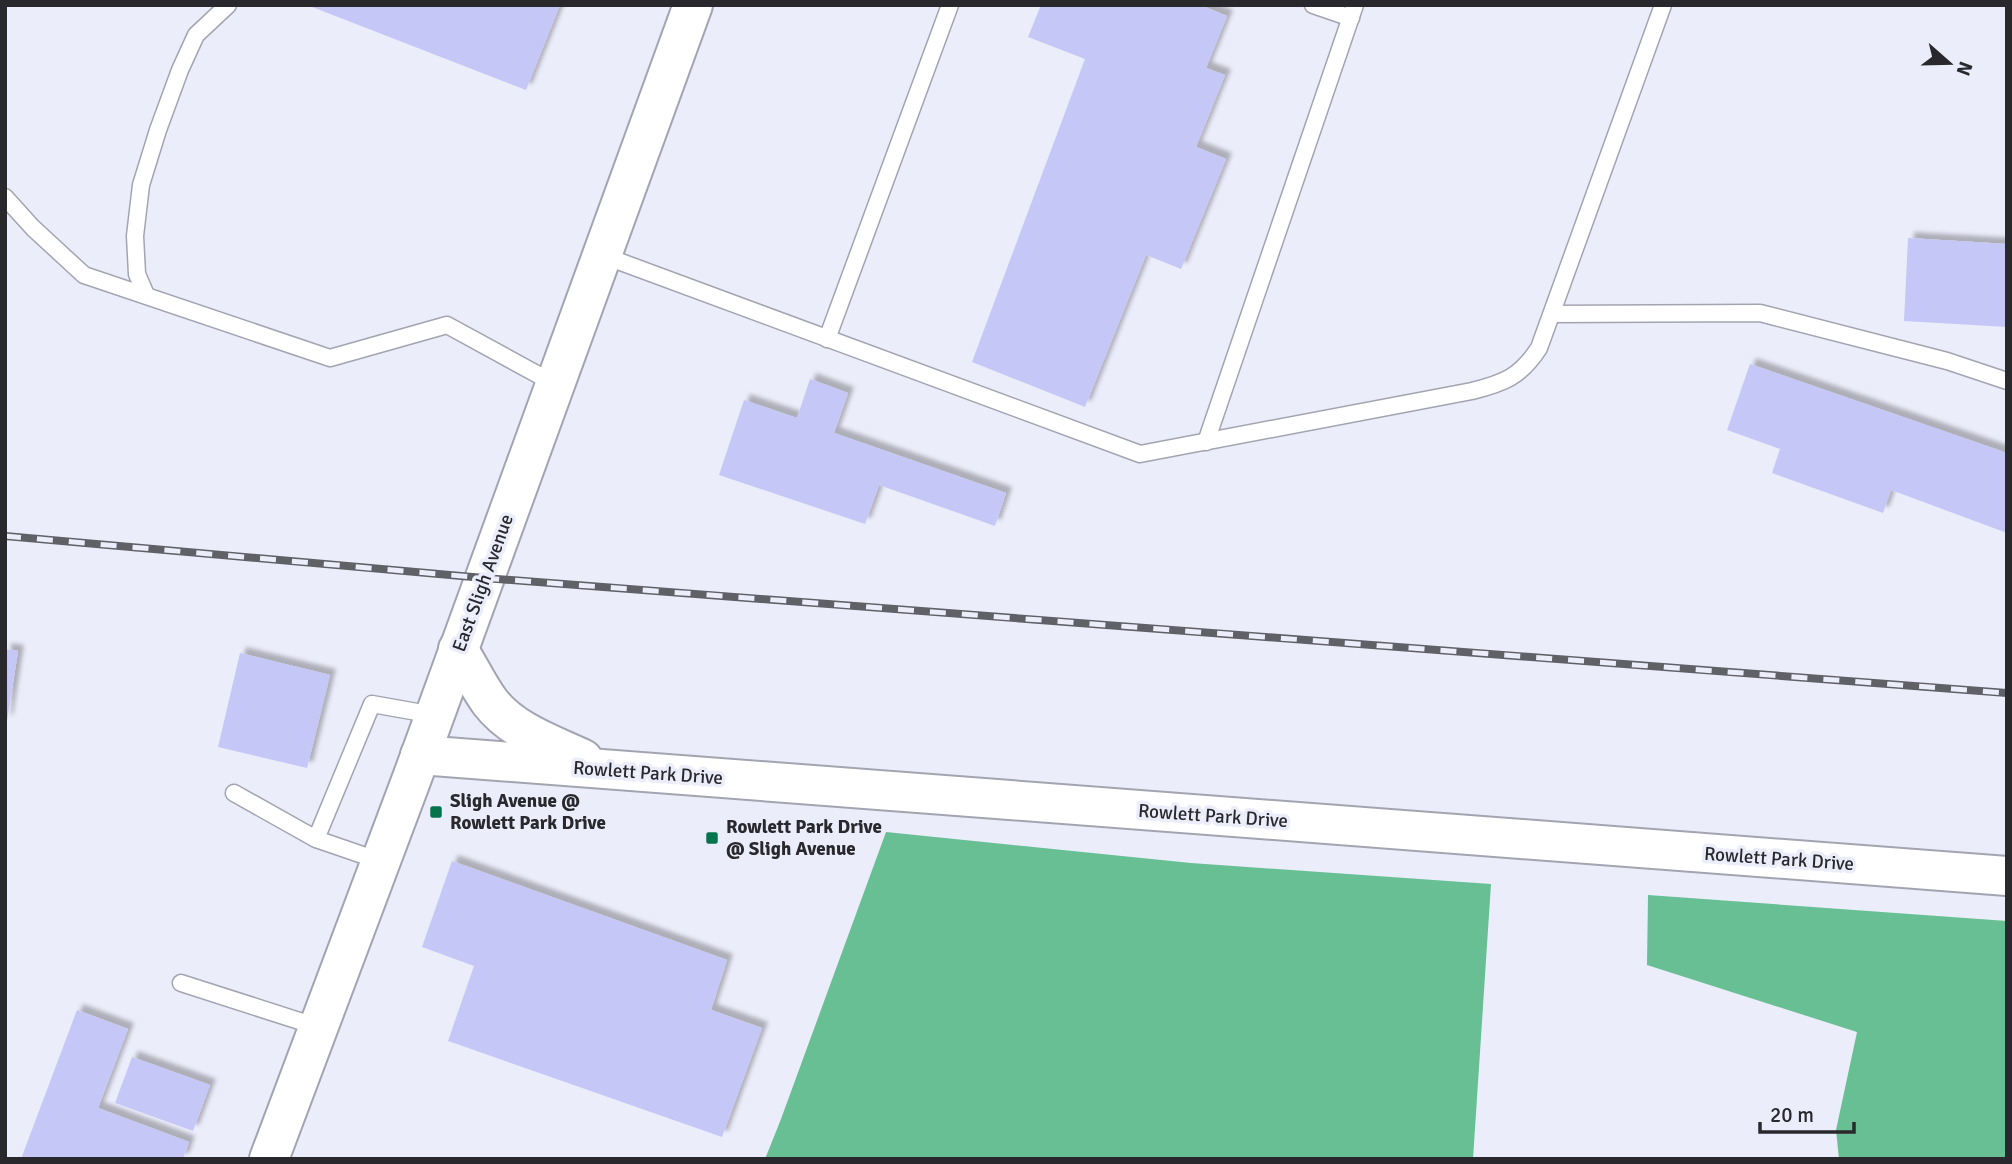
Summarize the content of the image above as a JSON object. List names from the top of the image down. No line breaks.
{"streets":{"street":["East Sligh Avenue","Rowlett Park Drive"]},"crossings":[["East Sligh Avenue","Rowlett Park Drive"]],"places":{"transit":["Sligh Avenue @ Rowlett Park Drive","Rowlett Park Drive @ Sligh Avenue"]},"scale_bar":"20 m","north":"right"}
